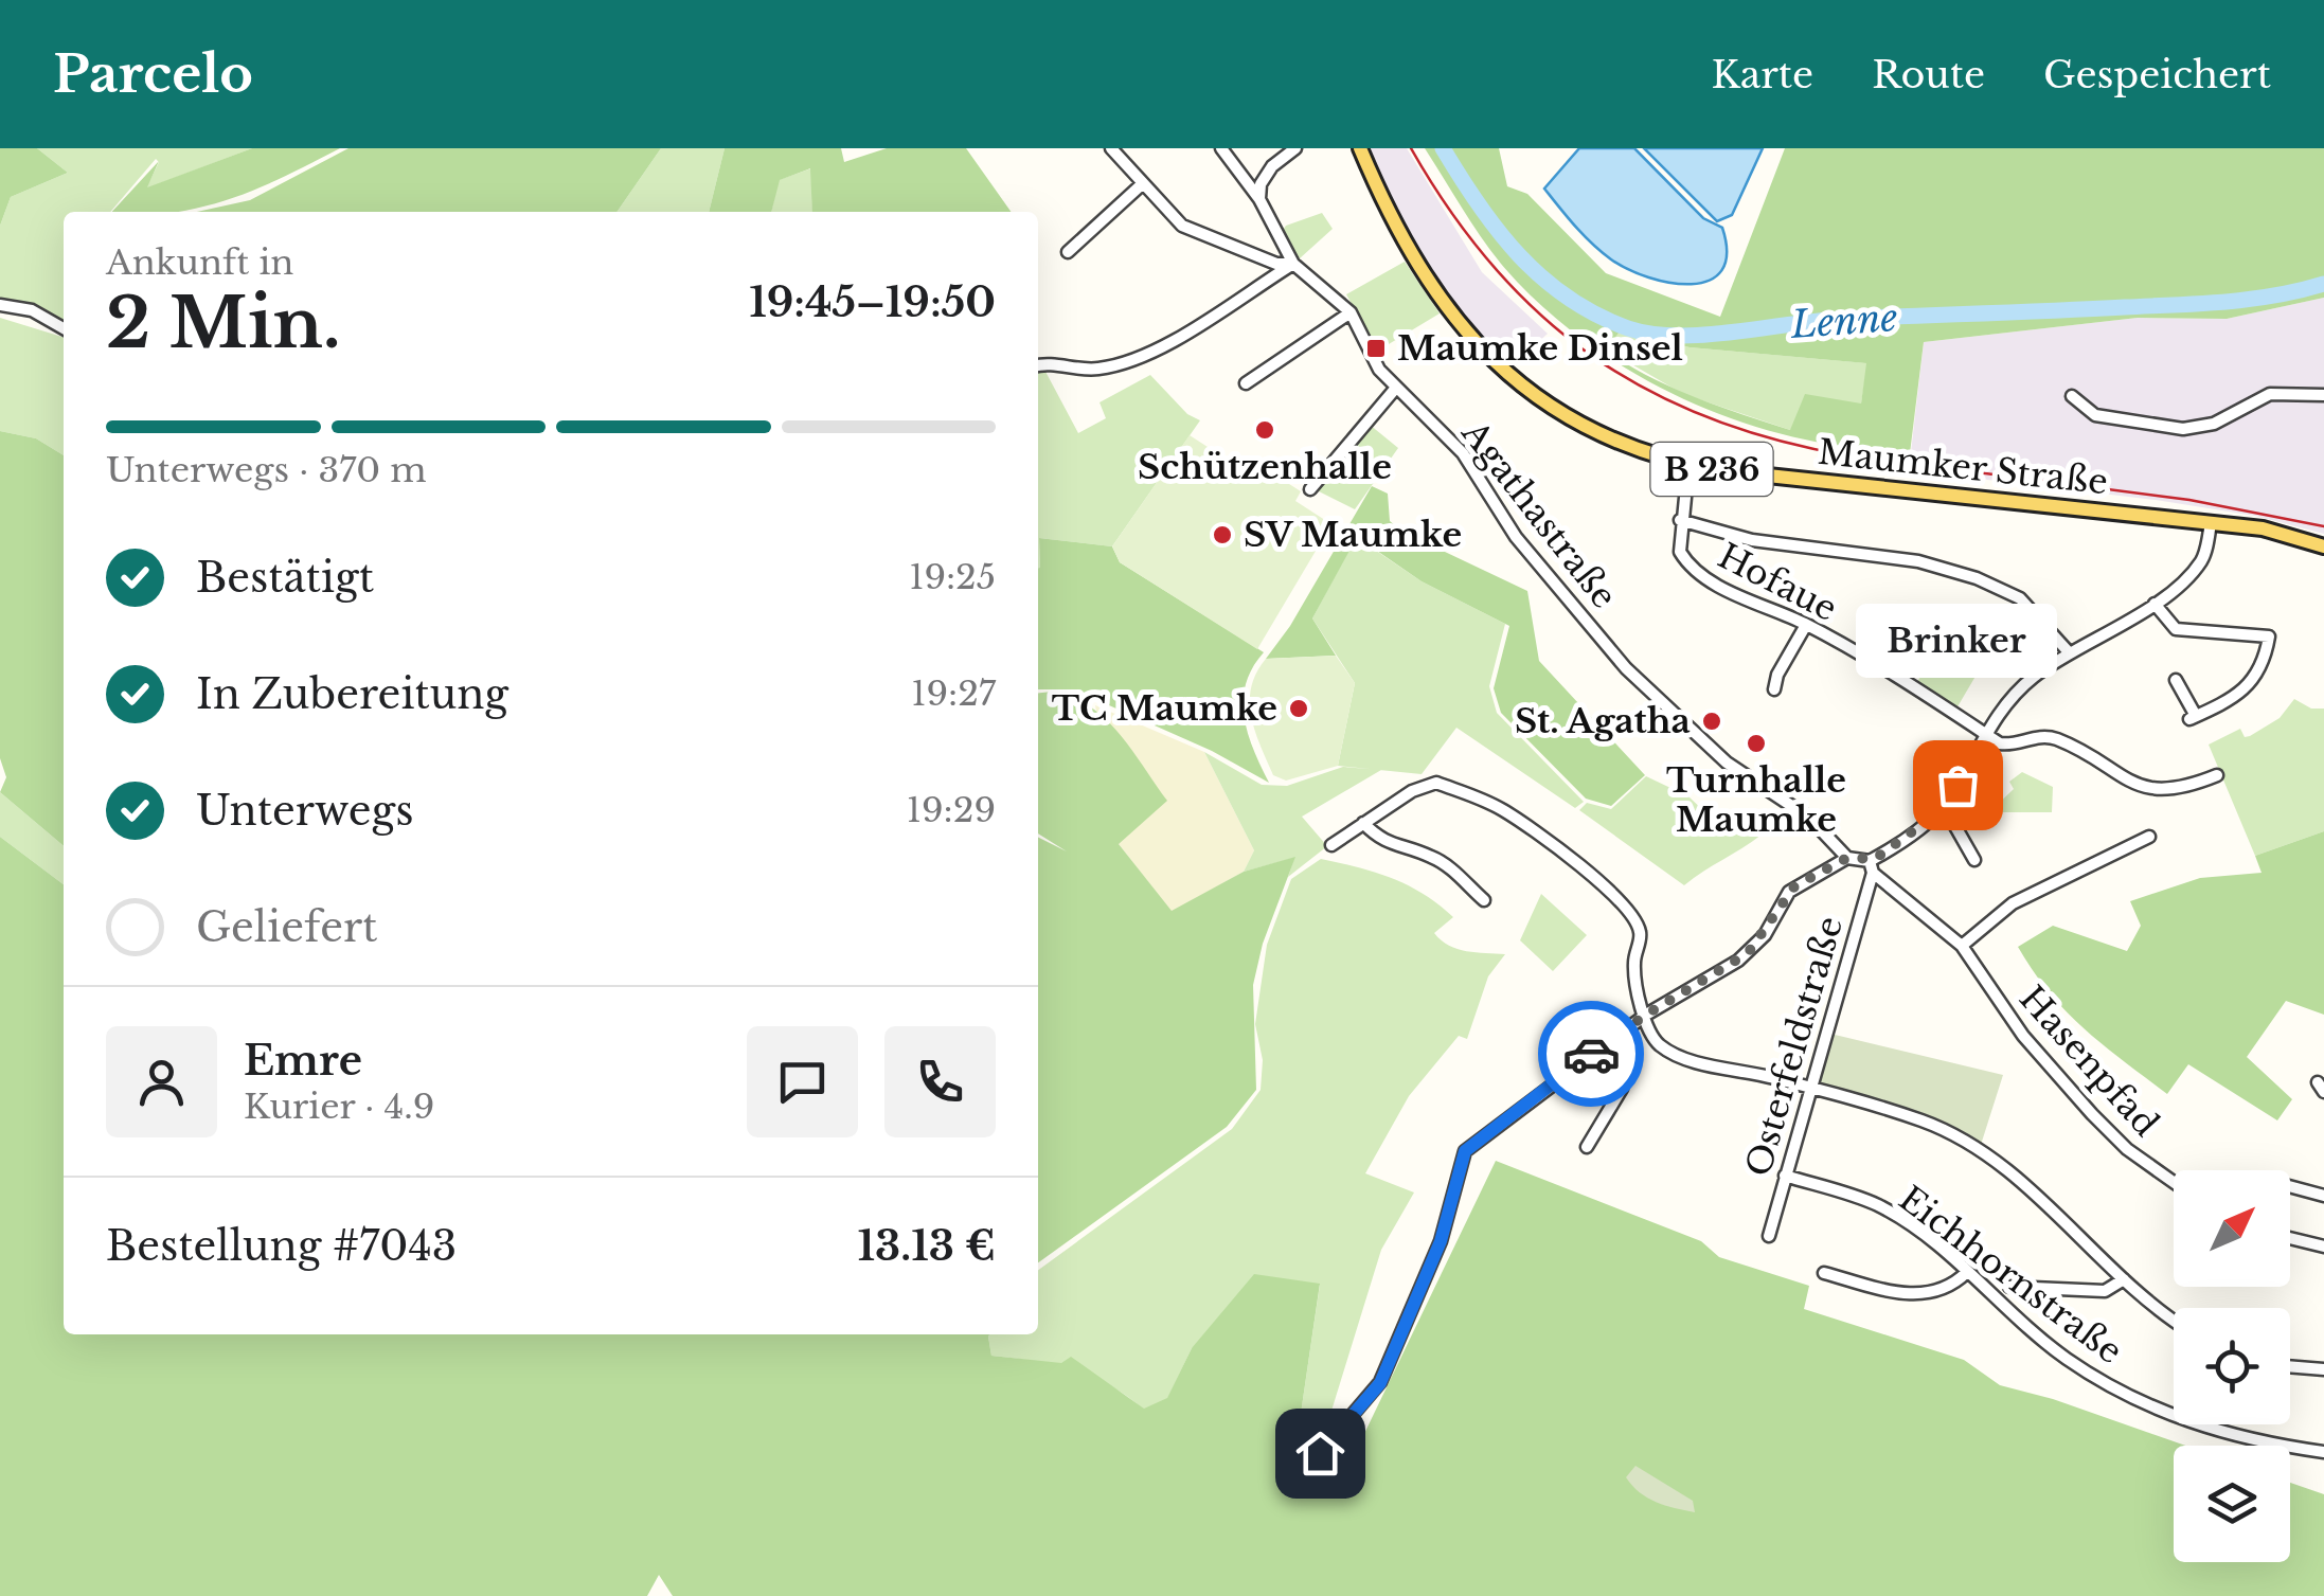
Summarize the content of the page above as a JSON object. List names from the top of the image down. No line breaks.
{"streets":{"main road":["Maumker Straße","B 236"],"street":["Agathastraße","Hofaue","Osterfeldstraße","Hasenpfad","Eichhornstraße"]},"crossings":[["Maumker Straße","Hofaue"],["Osterfeldstraße","Hasenpfad"],["Osterfeldstraße","Eichhornstraße"]],"water":["Lenne"],"places":{"transit":["Maumke Dinsel"],"other":["Schützenhalle","SV Maumke","TC Maumke","St. Agatha","Turnhalle Maumke","Brinker"]},"north":"top right","page":{"header":"Parcelo","nav":["Karte","Route","Gespeichert"],"heading":["2 Min.","Ankunft in","19:45–19:50"],"panel":["Emre","Kurier · 4.9","Bestellung #7043","13.13 €"],"bar":"Unterwegs · 370 m","list":[["Bestätigt","19:25"],["In Zubereitung","19:27"],["Unterwegs","19:29"],"Geliefert"],"bubble":"Brinker"}}
